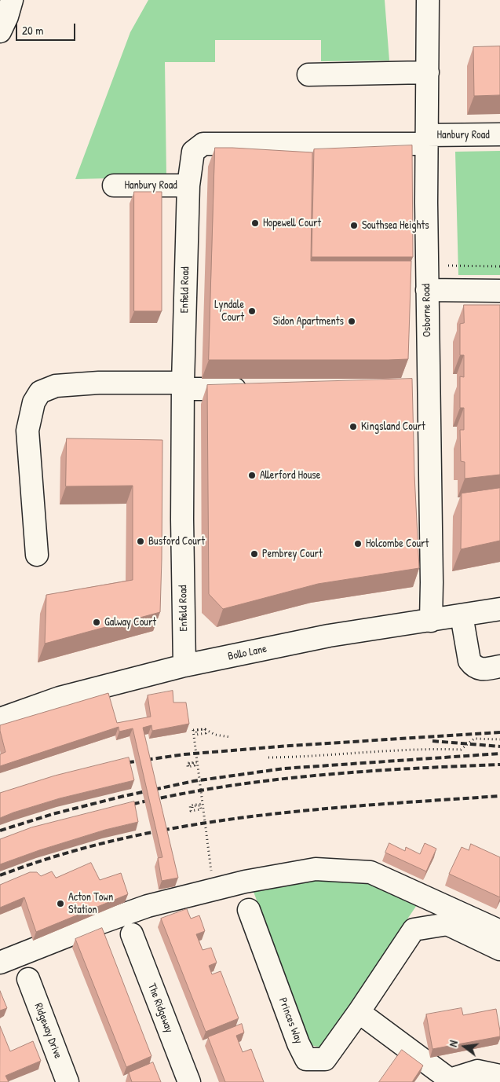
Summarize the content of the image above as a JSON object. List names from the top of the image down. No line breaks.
{"streets":{"street":["Hanbury Road","Enfield Road","Osborne Road","Bollo Lane","The Ridgeway","Princes Way","Ridgeway Drive"]},"crossings":[["Hanbury Road","Enfield Road"],["Hanbury Road","Osborne Road"],["Enfield Road","Osborne Road"],["Enfield Road","Bollo Lane"],["Osborne Road","Bollo Lane"]],"places":["Hopewell Court","Southsea Heights","Lyndale Court","Sidon Apartments","Kingsland Court","Allerford House","Busford Court","Holcombe Court","Pembrey Court","Galway Court","Acton Town Station"],"scale_bar":"20 m","north":"left"}
